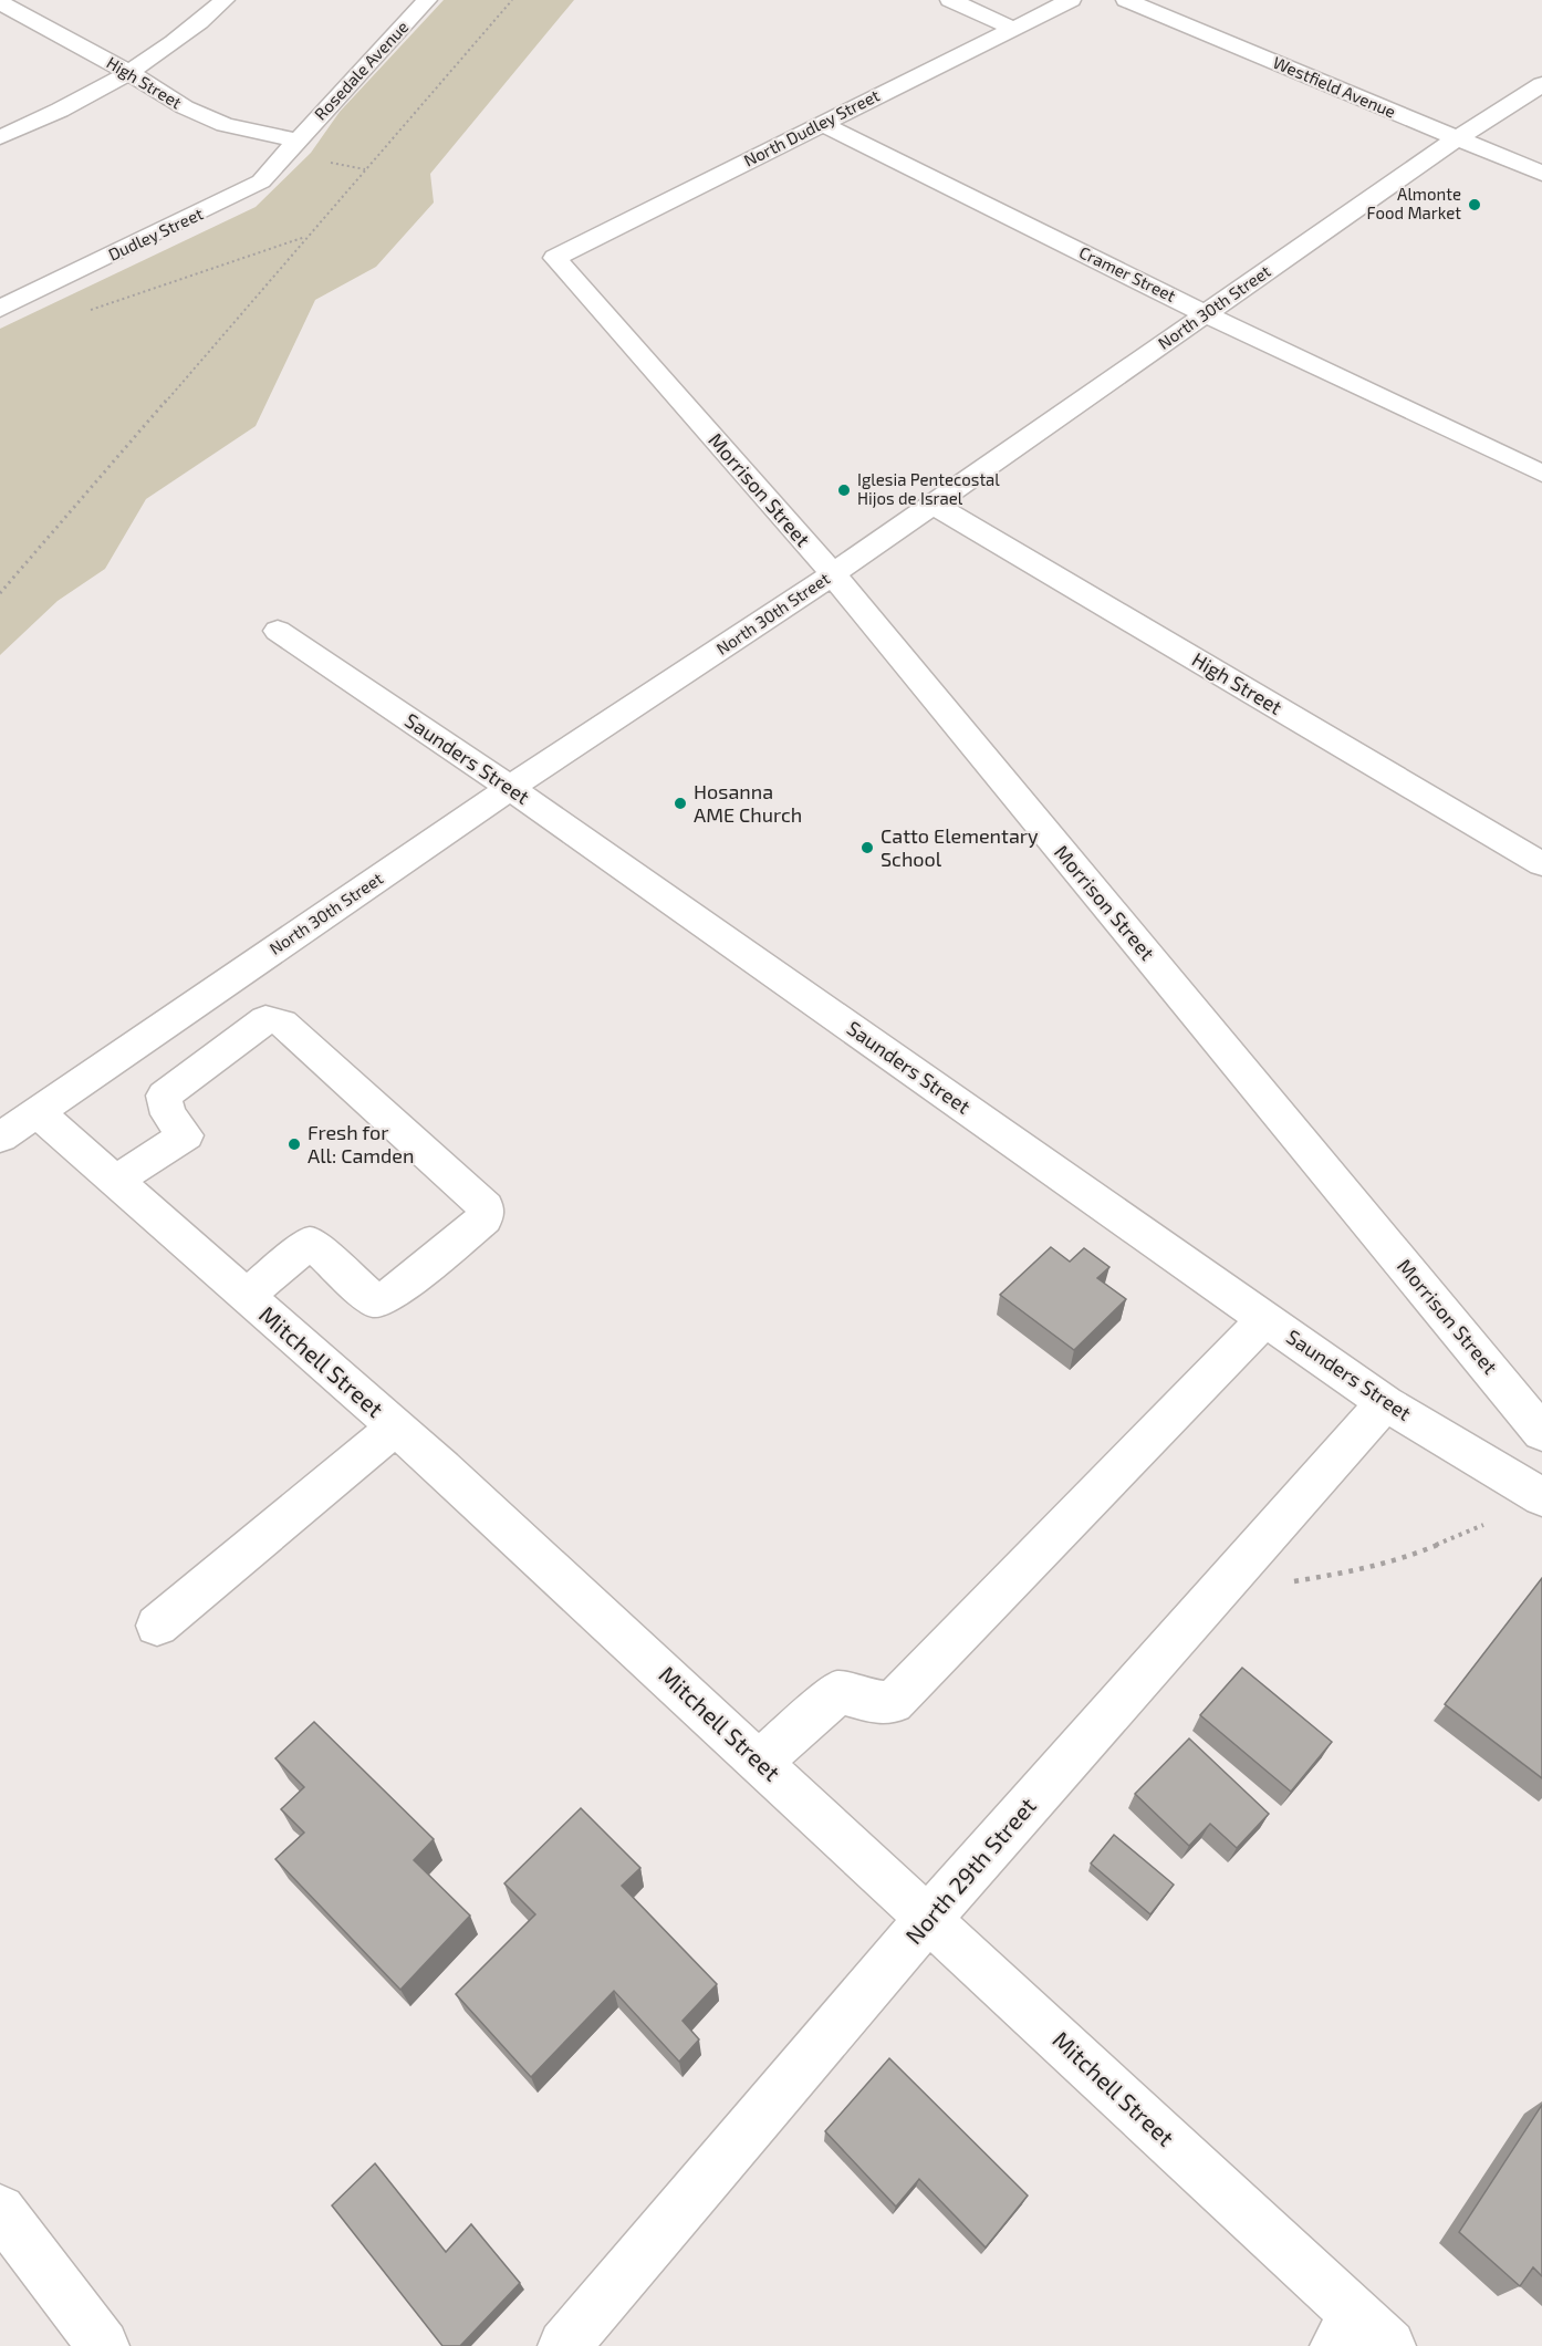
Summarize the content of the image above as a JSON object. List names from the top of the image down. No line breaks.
{"streets":{"street":["Rosedale Avenue","High Street","Westfield Avenue","North Dudley Street","Dudley Street","Cramer Street","North 30th Street","Morrison Street","Saunders Street","Mitchell Street","North 29th Street"]},"crossings":[["Rosedale Avenue","High Street"],["Rosedale Avenue","Dudley Street"],["High Street","Dudley Street"],["High Street","North 30th Street"],["Westfield Avenue","North 30th Street"],["North Dudley Street","Cramer Street"],["North Dudley Street","Morrison Street"],["Cramer Street","North 30th Street"],["North 30th Street","Morrison Street"],["North 30th Street","Saunders Street"],["North 30th Street","Mitchell Street"],["Saunders Street","North 29th Street"],["Mitchell Street","North 29th Street"]],"places":["Almonte Food Market","Iglesia Pentecostal Hijos de Israel","Hosanna AME Church","Catto Elementary School","Fresh for All: Camden"]}
